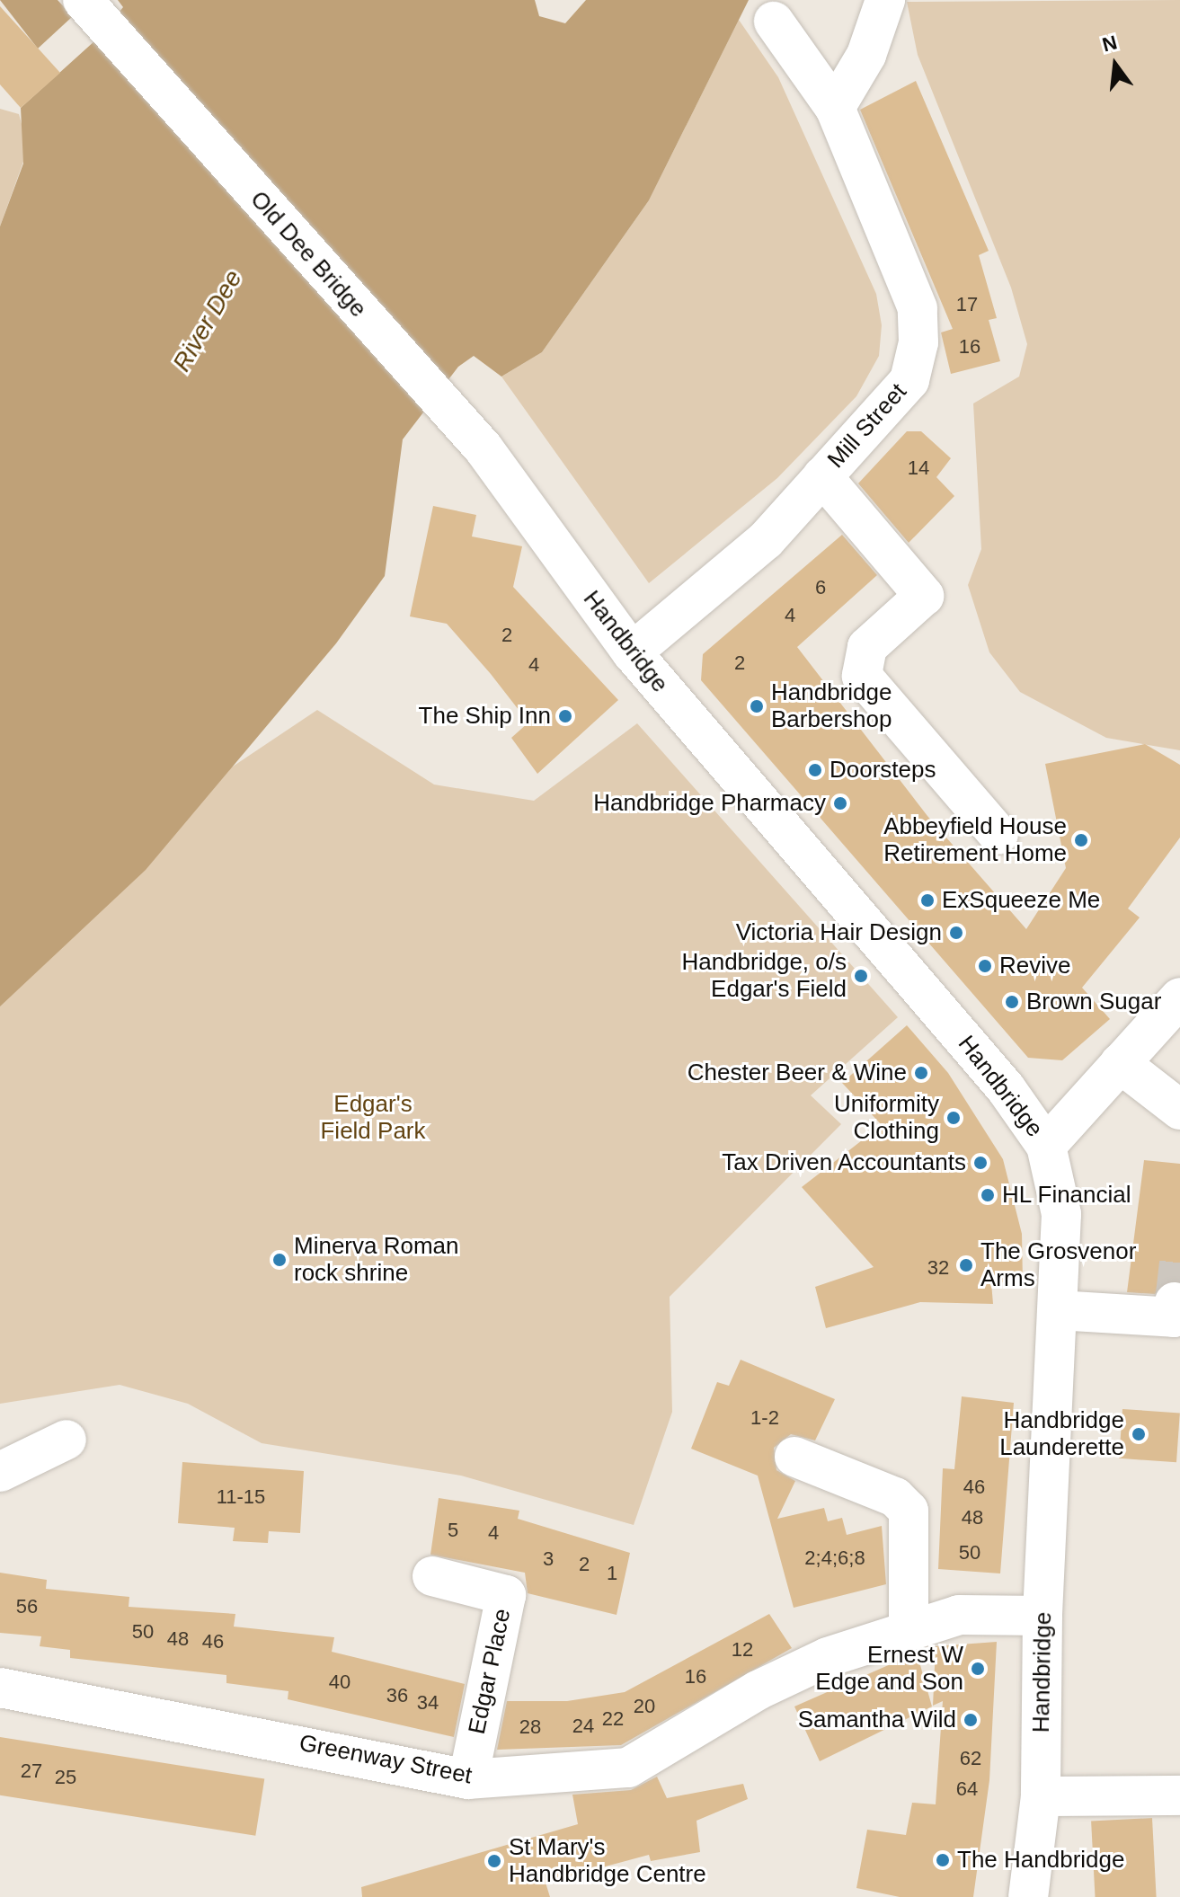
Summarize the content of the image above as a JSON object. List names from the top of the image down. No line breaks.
{"streets":{"street":["Old Dee Bridge","Mill Street","Handbridge","Edgar Place","Greenway Street"]},"crossings":[["Old Dee Bridge","Handbridge"],["Mill Street","Handbridge"],["Handbridge","Greenway Street"],["Edgar Place","Greenway Street"]],"water":["River Dee"],"parks":["Edgar's Field Park"],"places":["Handbridge Barbershop","The Ship Inn","Doorsteps","Handbridge Pharmacy","Abbeyfield House Retirement Home","ExSqueeze Me","Victoria Hair Design","Revive","Handbridge, o/s Edgar's Field","Brown Sugar","Chester Beer & Wine","Uniformity Clothing","Tax Driven Accountants","HL Financial","Minerva Roman rock shrine","The Grosvenor Arms","Handbridge Launderette","Ernest W Edge and Son","Samantha Wild","The Handbridge","St Mary's Handbridge Centre"],"house_numbers":["17","16","14","6","4","2","2","4","32","1-2","46","11-15","48","5","4","50","2;4;6;8","3","2","1","56","50","48","46","12","16","40","36","34","20","22","24","28","62","27","25","64"],"north":"top"}
